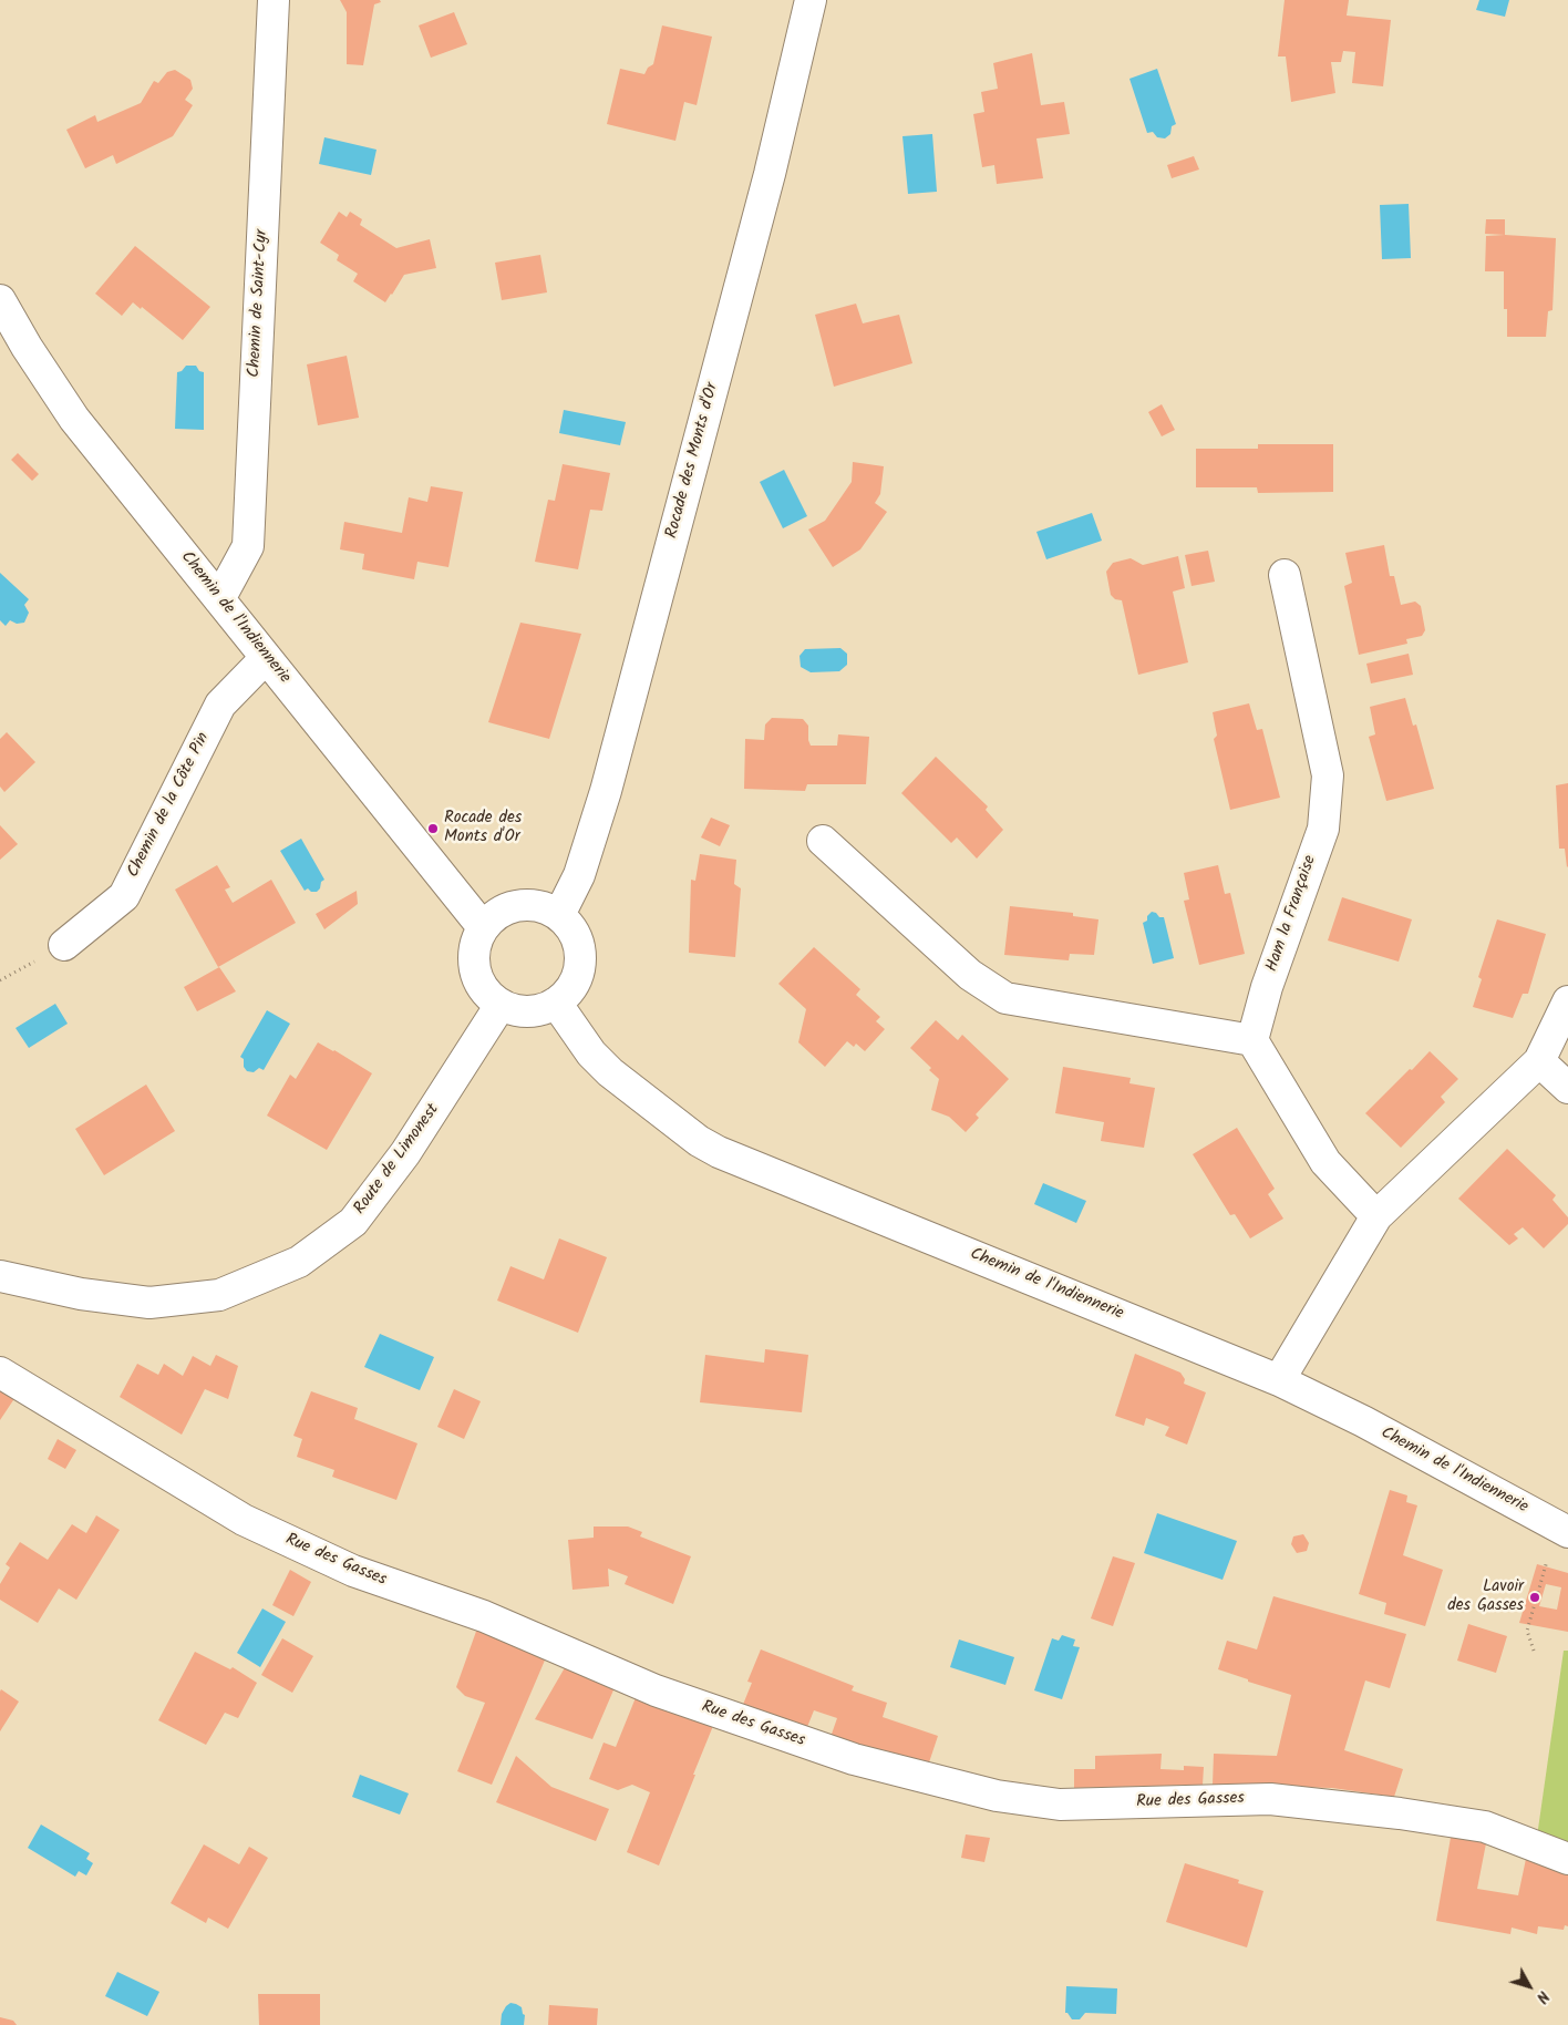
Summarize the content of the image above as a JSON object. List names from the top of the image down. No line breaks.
{"streets":{"street":["Chemin de Saint-Cyr","Rocade des Monts d'Or","Chemin de l'Indiennerie","Chemin de la Côte Pin","Ham la Française","Route de Limonest","Rue des Gasses"]},"crossings":[["Chemin de Saint-Cyr","Chemin de l'Indiennerie"],["Rocade des Monts d'Or","Chemin de l'Indiennerie"],["Rocade des Monts d'Or","Route de Limonest"],["Chemin de l'Indiennerie","Chemin de la Côte Pin"],["Chemin de l'Indiennerie","Route de Limonest"]],"places":["Rocade des Monts d'Or","Lavoir des Gasses"],"north":"bottom right"}
